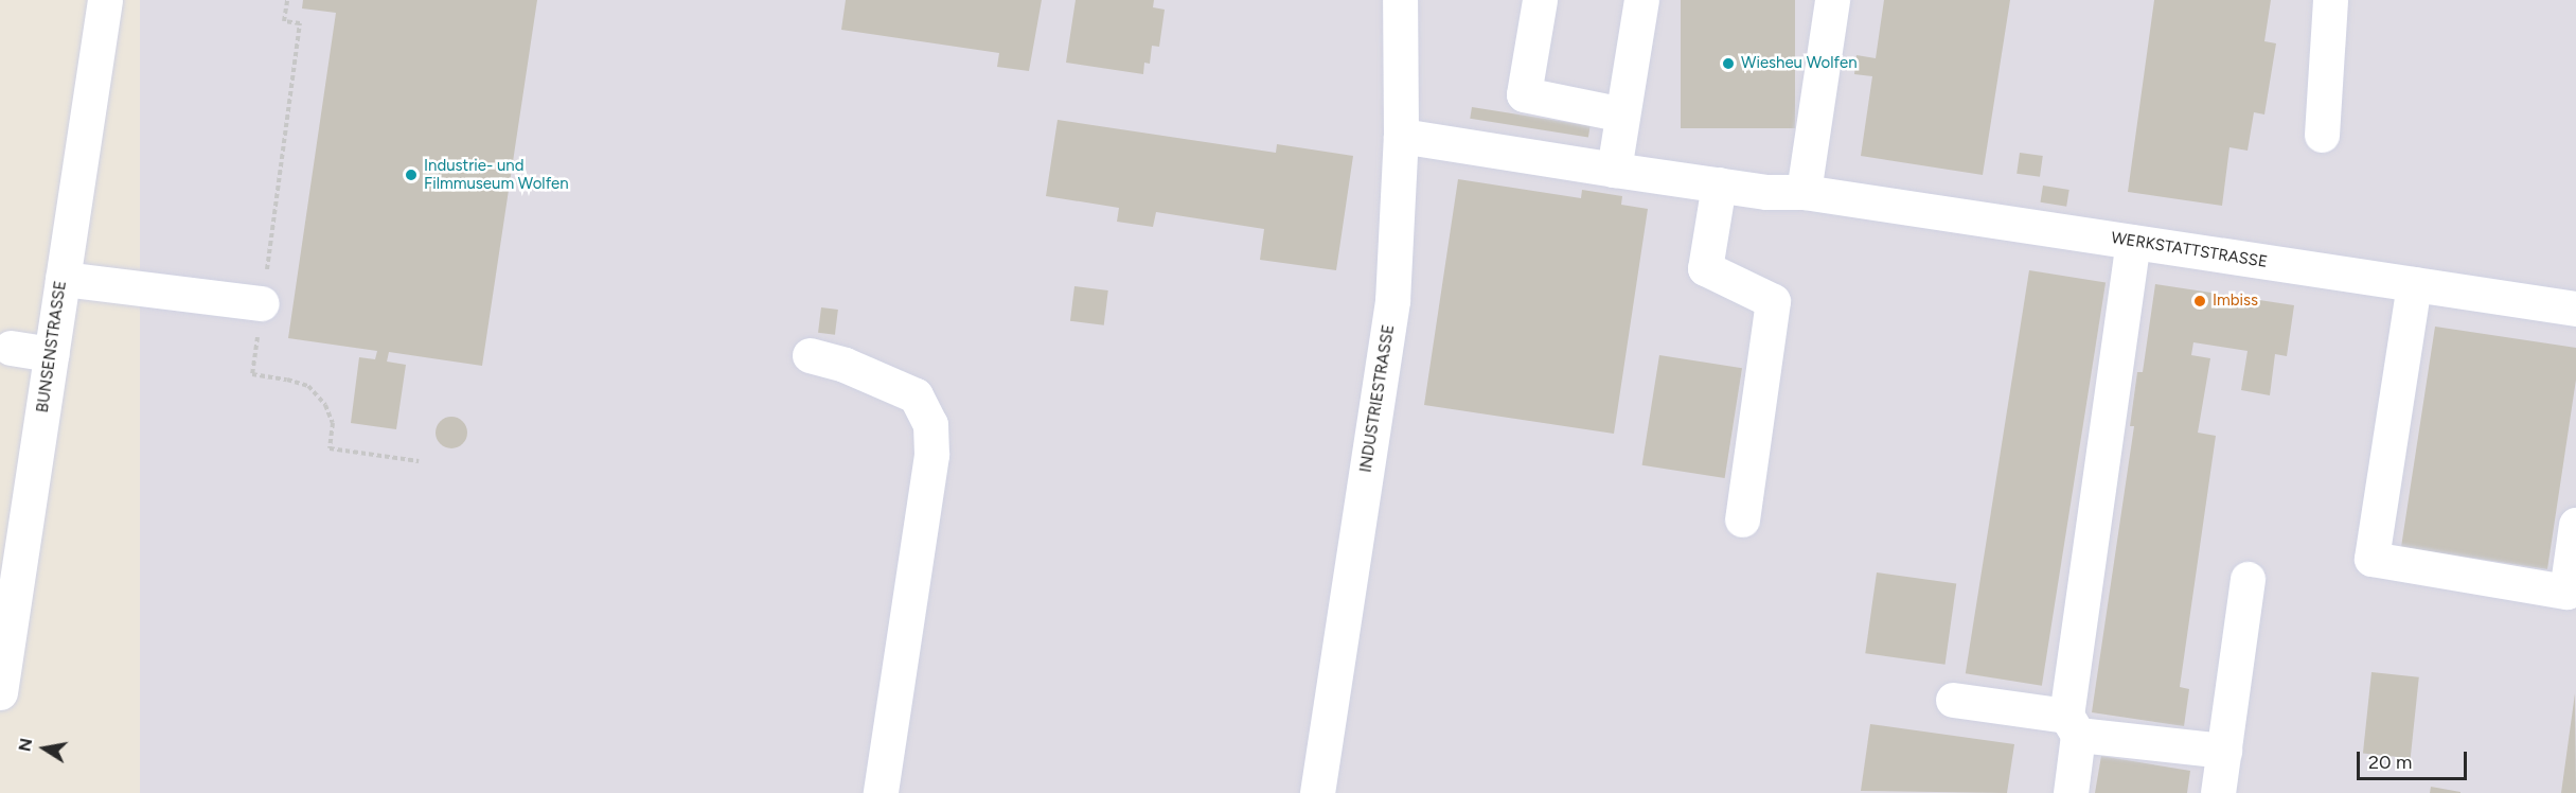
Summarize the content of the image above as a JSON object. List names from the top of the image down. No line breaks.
{"streets":{"street":["WERKSTATTSTRASSE","BUNSENSTRASSE","INDUSTRIESTRASSE"]},"crossings":[["WERKSTATTSTRASSE","INDUSTRIESTRASSE"]],"places":["Wiesheu Wolfen","Industrie- und Filmmuseum Wolfen","Imbiss"],"scale_bar":"20 m","north":"left"}
